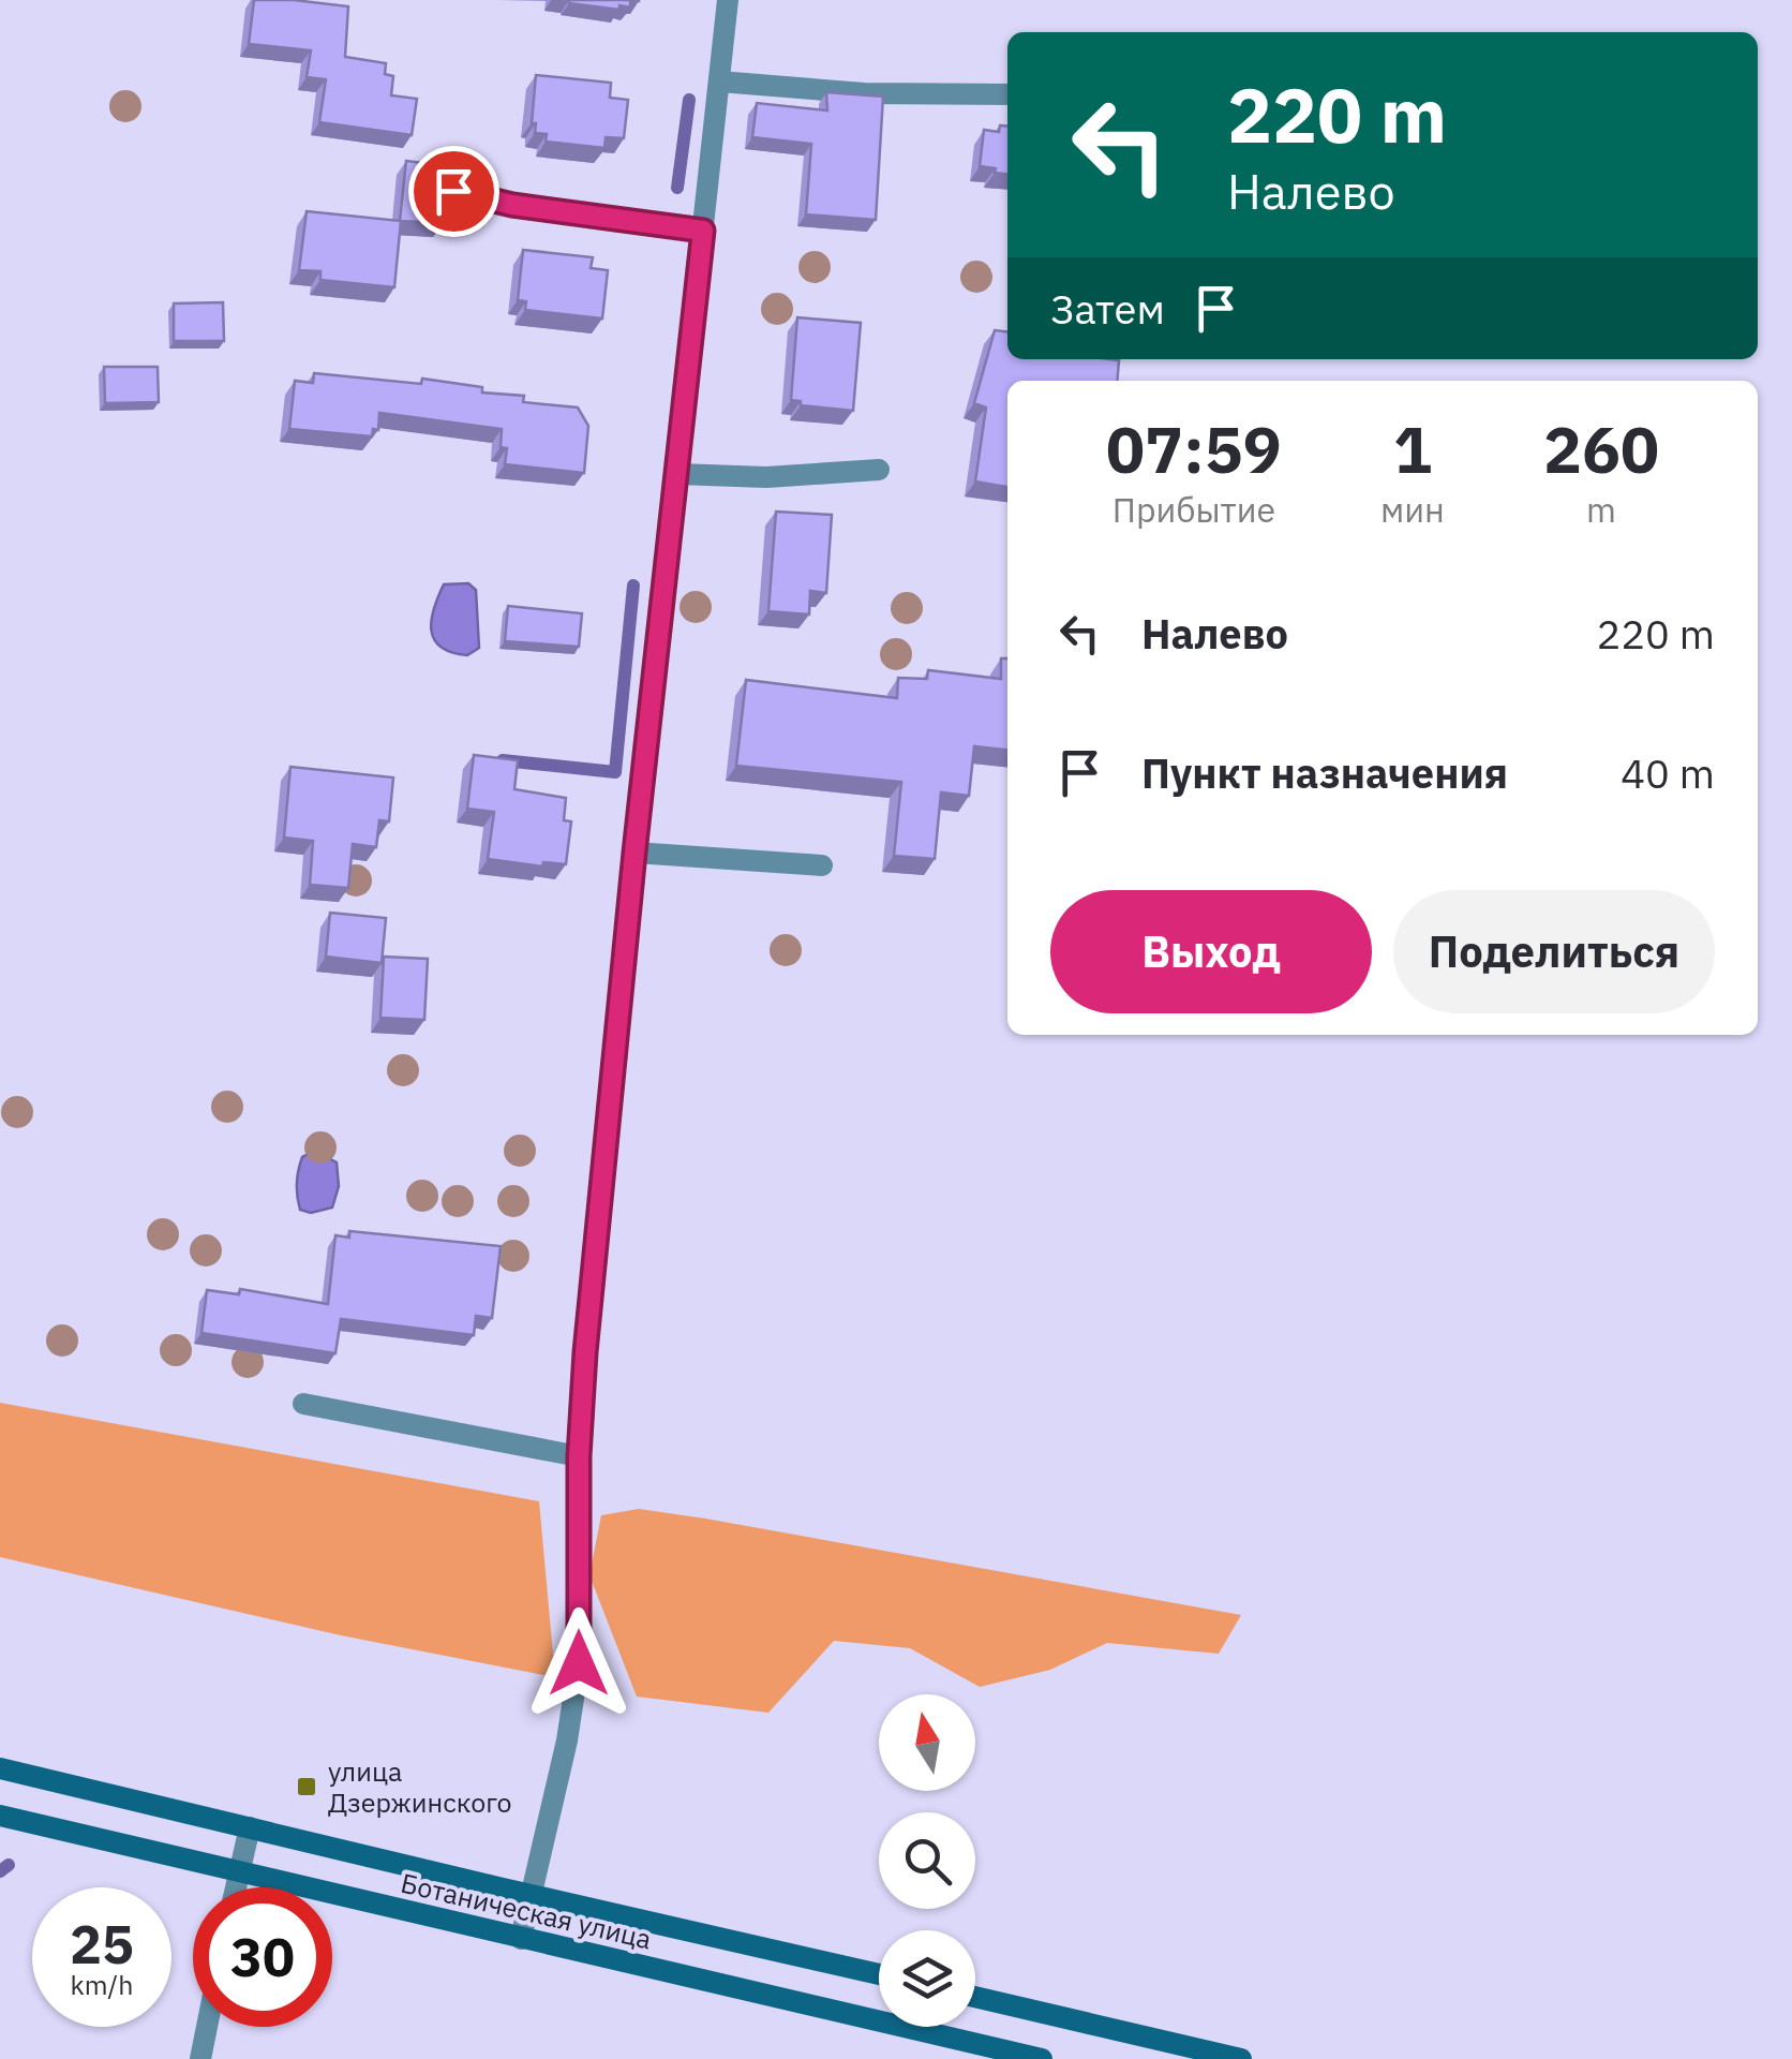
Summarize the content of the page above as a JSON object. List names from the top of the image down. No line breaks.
{"streets":{"street":["Ботаническая улица"]},"places":{"transit":["улица Дзержинского"]},"north":"top","page":{"turn":["220 m","Налево"],"then":"Затем","eta":["07:59","Прибытие","1","мин","260","m"],"list":[{"name":"Налево","value":"220 m"},{"name":"Пункт назначения","value":"40 m"}],"buttons":["Выход","Поделиться"],"speed":"25 km/h","limit":"30"}}
